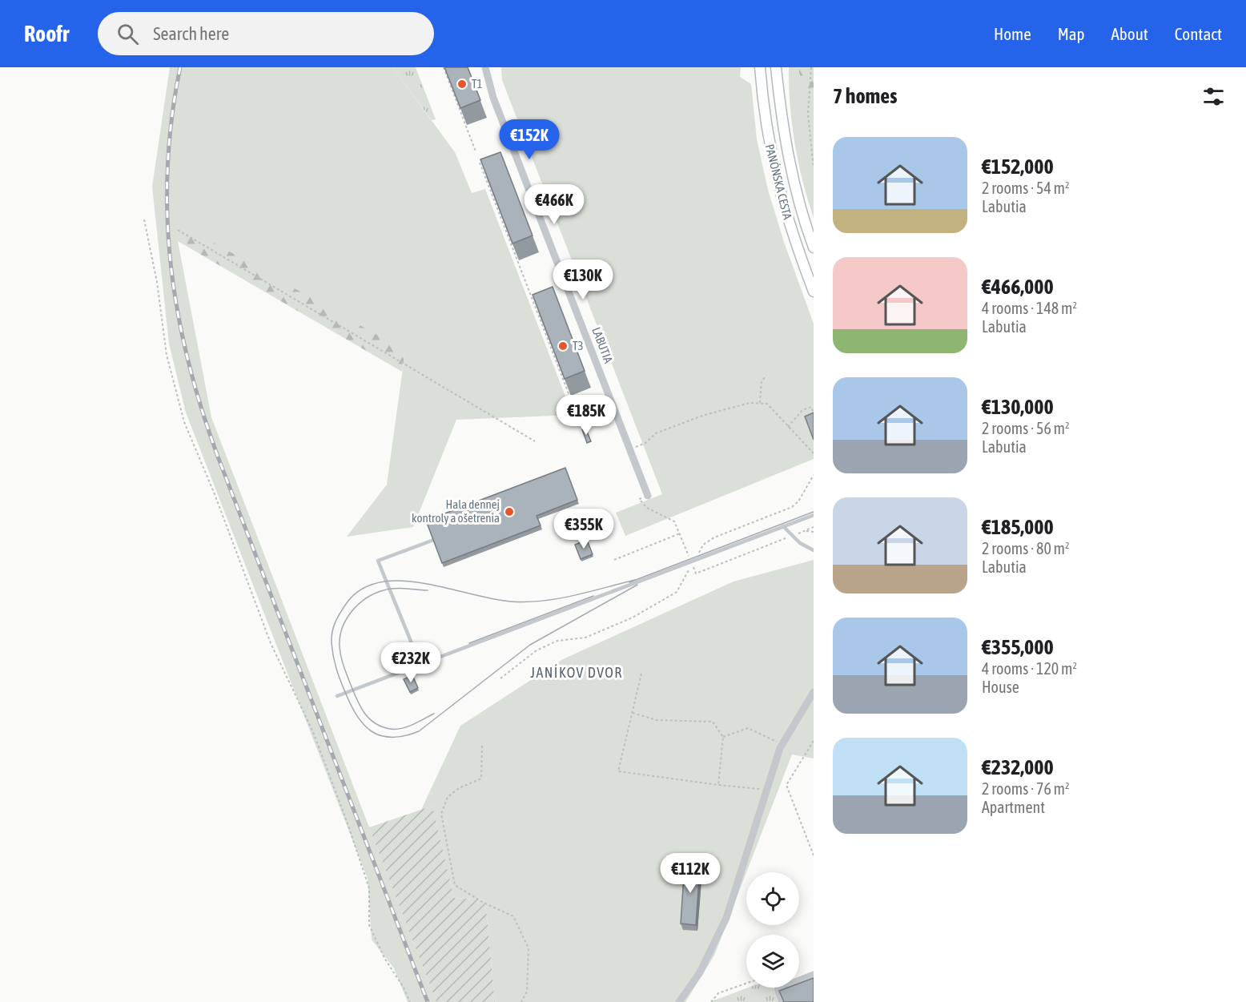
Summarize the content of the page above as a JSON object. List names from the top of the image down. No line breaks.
{"streets":{"main road":["PANÓNSKA CESTA"],"street":["LABUTIA"]},"districts":["JANÍKOV DVOR"],"places":["T1","T3","Hala dennej kontroly a ošetrenia"],"page":{"header":"Roofr","search":"Search here","nav":["Home","Map","About","Contact"],"heading":"7 homes","price":["€152K","€466K","€130K","€185K","€355K","€232K","€112K"],"list":[{"name":"€152,000","note":"2 rooms · 54 m² · Labutia"},{"name":"€466,000","note":"4 rooms · 148 m² · Labutia"},{"name":"€130,000","note":"2 rooms · 56 m² · Labutia"},{"name":"€185,000","note":"2 rooms · 80 m² · Labutia"},{"name":"€355,000","note":"4 rooms · 120 m² · House"},{"name":"€232,000","note":"2 rooms · 76 m² · Apartment"}]}}
